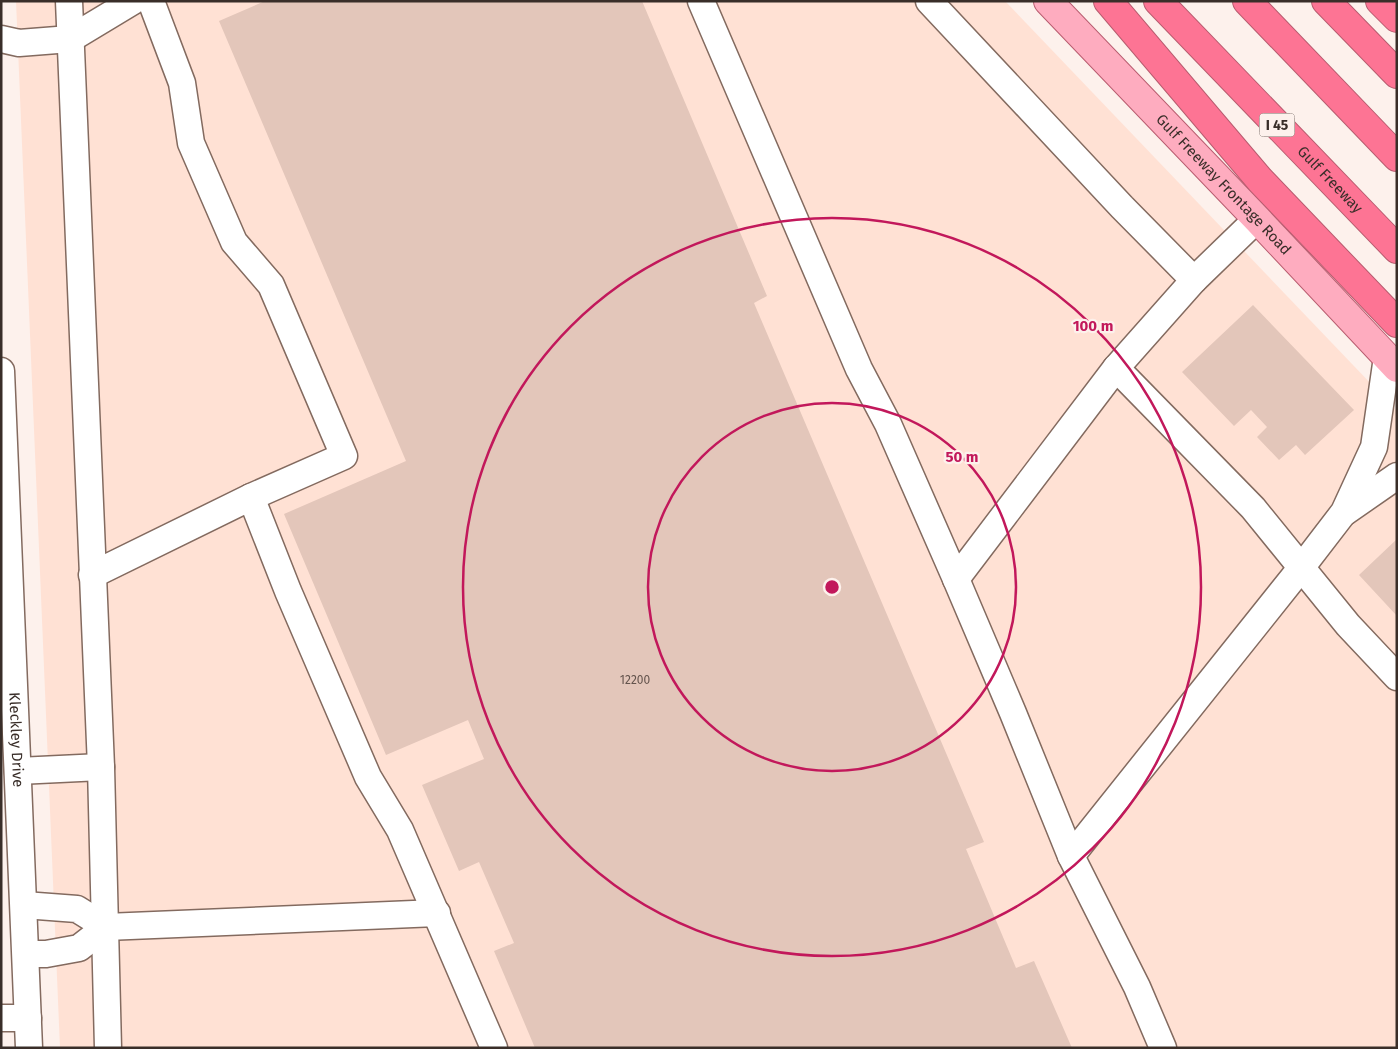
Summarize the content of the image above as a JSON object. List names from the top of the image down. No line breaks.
{"streets":{"highway":["I 45","Gulf Freeway"],"main road":["Gulf Freeway Frontage Road"],"street":["Kleckley Drive"]},"house_numbers":["12200"],"rings":["100 m","50 m"]}
